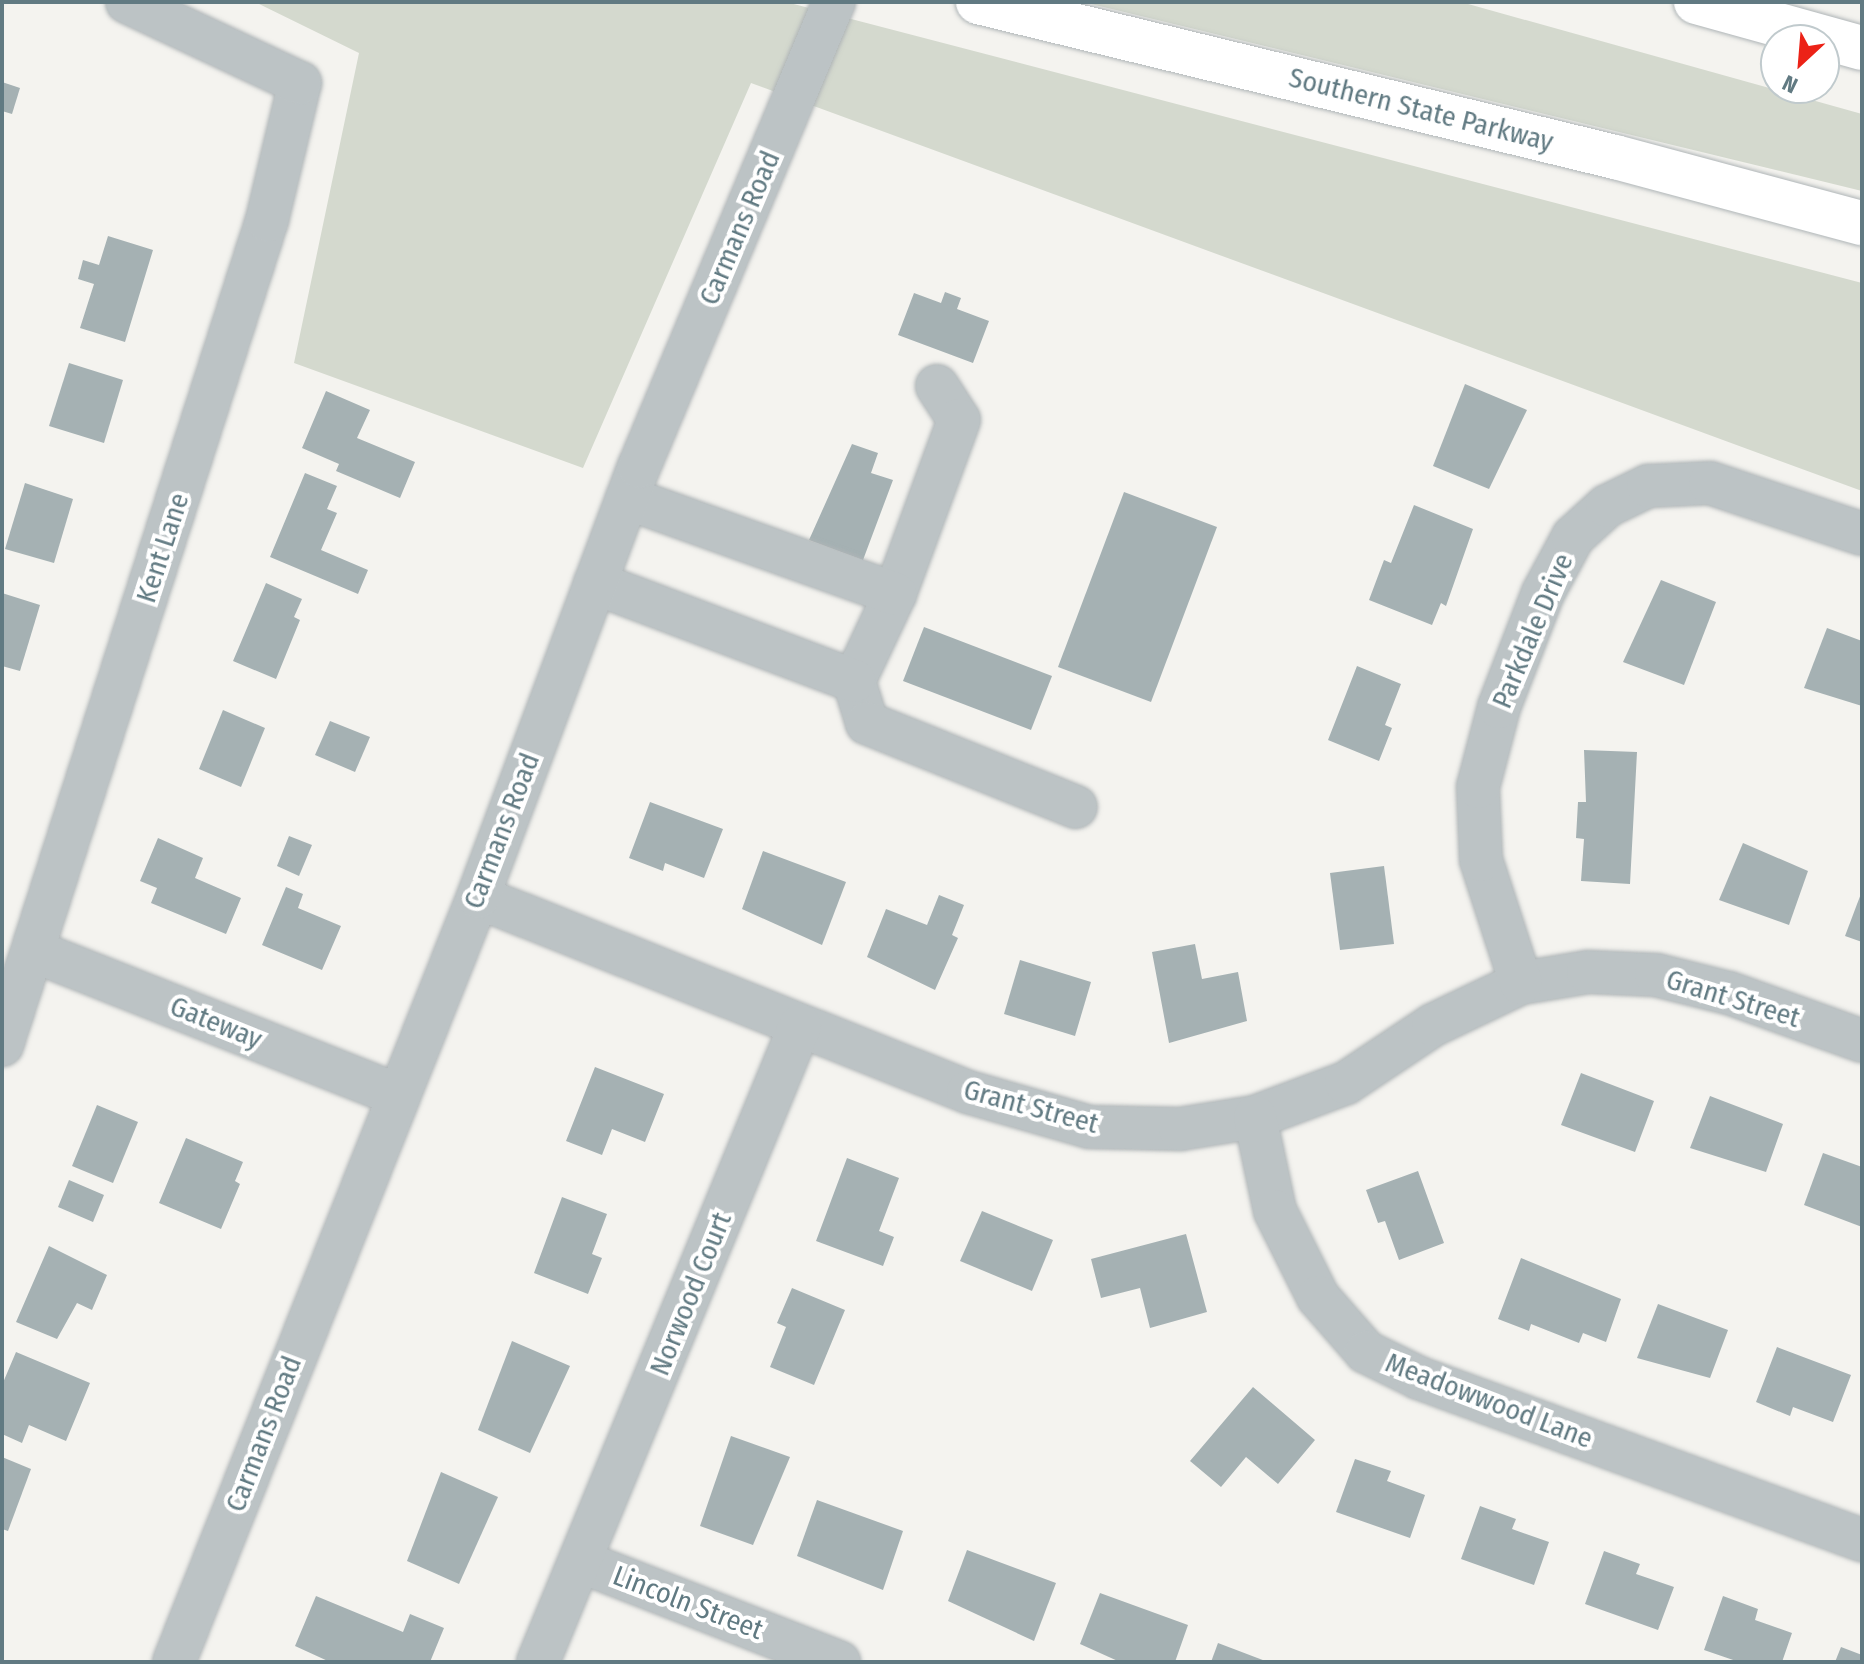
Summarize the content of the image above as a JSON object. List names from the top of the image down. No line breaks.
{"streets":{"highway":["Southern State Parkway"],"street":["Carmans Road","Kent Lane","Parkdale Drive","Grant Street","Gateway","Norwood Court","Meadowwood Lane","Lincoln Street"]},"crossings":[["Carmans Road","Grant Street"],["Carmans Road","Gateway"],["Kent Lane","Gateway"],["Parkdale Drive","Grant Street"],["Grant Street","Norwood Court"],["Grant Street","Meadowwood Lane"],["Norwood Court","Lincoln Street"]],"north":"bottom left"}
